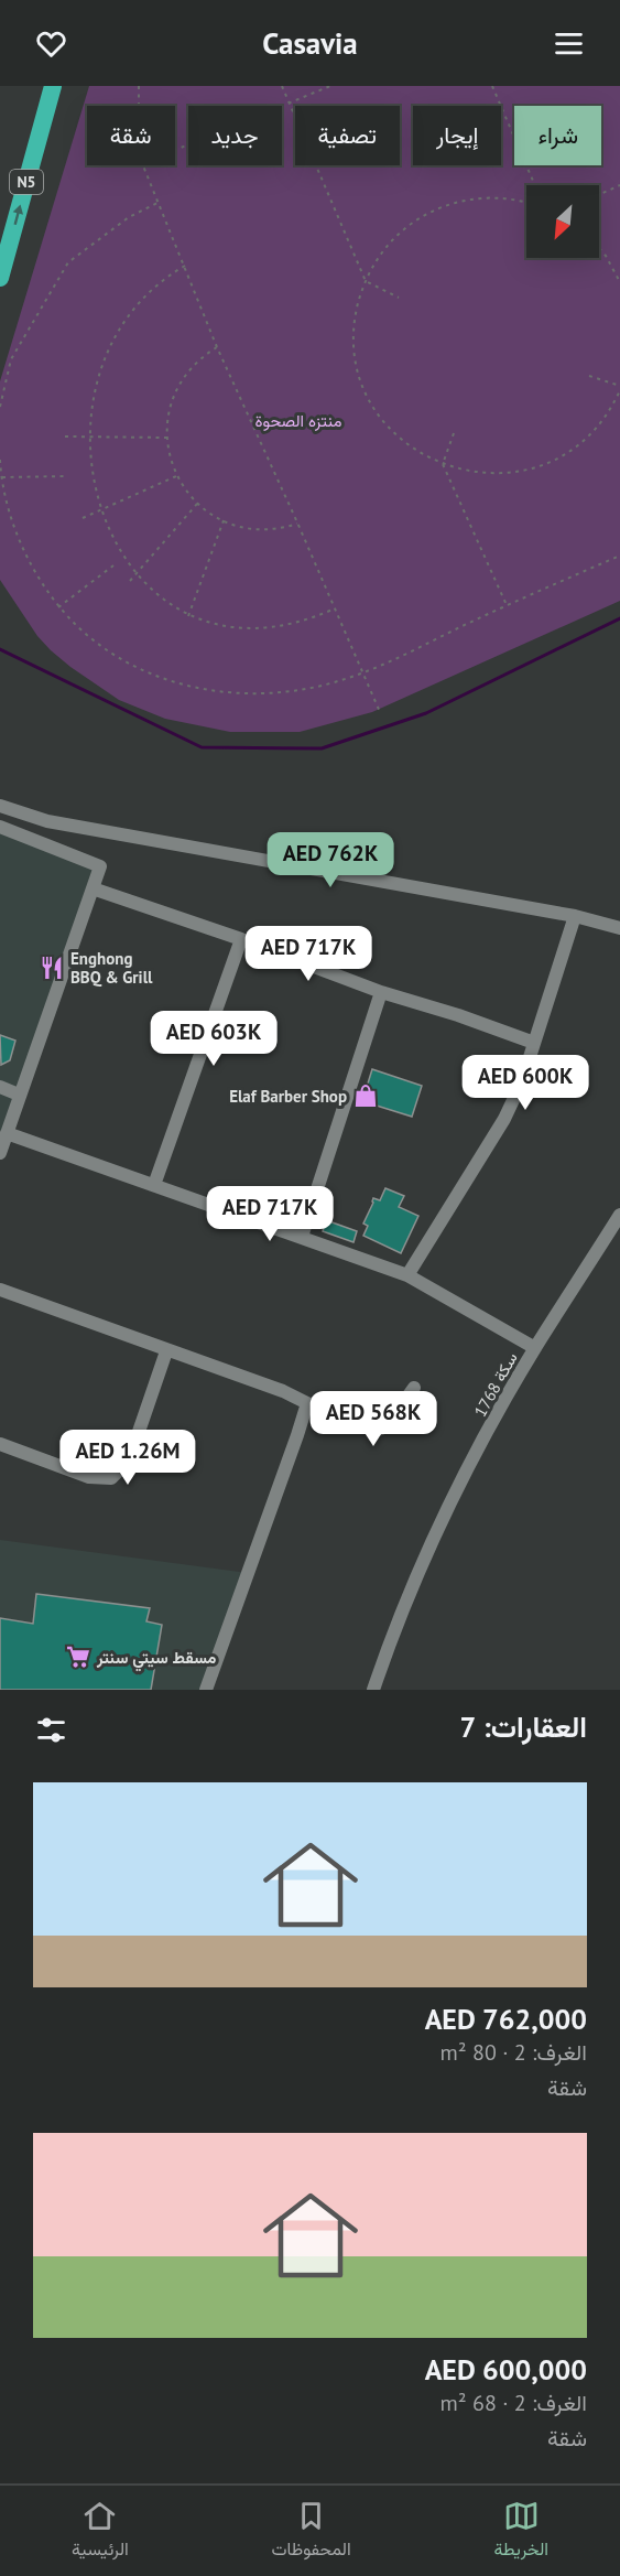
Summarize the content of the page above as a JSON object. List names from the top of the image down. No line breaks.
{"streets":{"highway":["N5"],"street":["سكة 1768"]},"parks":["منتزه الصحوة"],"places":{"restaurant":["Enghong BBQ & Grill"],"shop":["Elaf Barber Shop"],"supermarket":["مسقط سيتي سنتر"]},"north":"bottom left","page":{"header":"Casavia","chip":["شراء","إيجار","تصفية","جديد","شقة"],"price":["AED 762K","AED 717K","AED 603K","AED 600K","AED 717K","AED 568K","AED 1.26M"],"heading":"العقارات: 7","list":[{"name":"AED 762,000","note":"الغرف: 2 · 80 m² · شقة"},{"name":"AED 600,000","note":"الغرف: 2 · 68 m² · شقة"}],"tabs":["الخريطة","المحفوظات","الرئيسية"]}}
